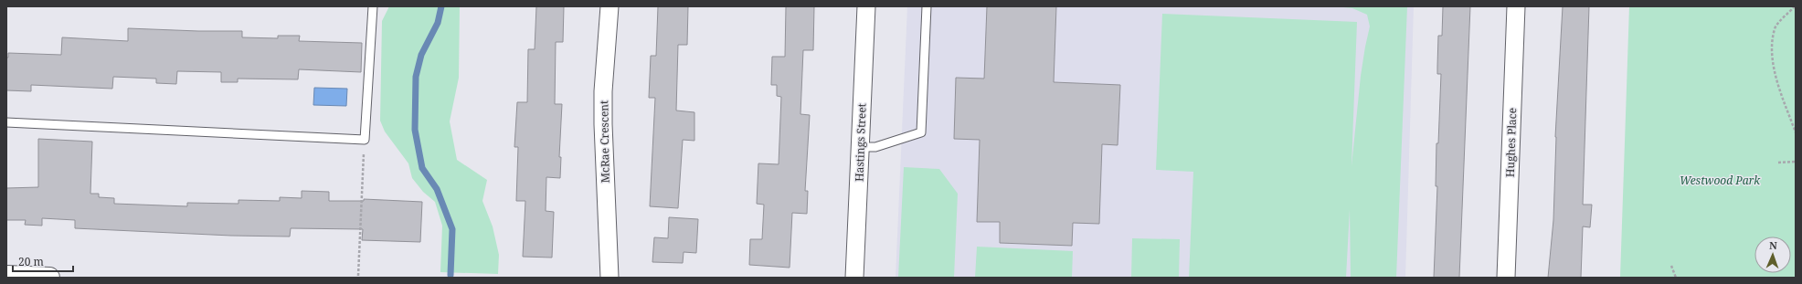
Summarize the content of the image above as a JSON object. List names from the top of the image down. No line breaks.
{"streets":{"street":["McRae Crescent","Hastings Street","Hughes Place"]},"parks":["Westwood Park"],"scale_bar":"20 m","north":"top"}
